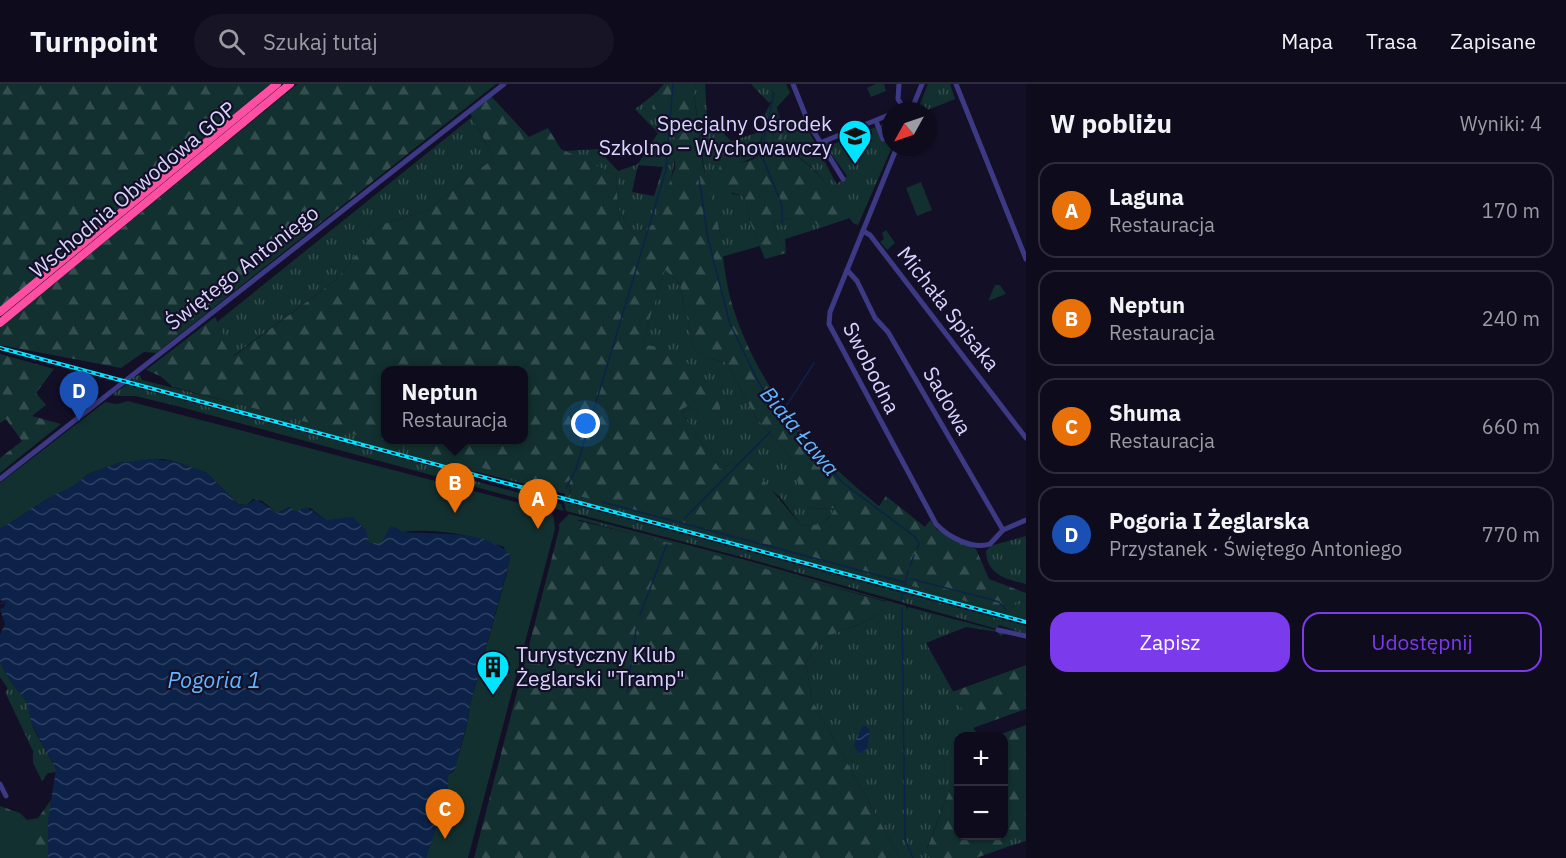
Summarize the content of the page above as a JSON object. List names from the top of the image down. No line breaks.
{"streets":{"highway":["Wschodnia Obwodowa GOP"],"street":["Świętego Antoniego","Michała Spisaka","Swobodna","Sadowa"]},"crossings":[["Michała Spisaka","Swobodna"],["Swobodna","Sadowa"]],"water":["Biała Ława","Pogoria 1"],"places":{"school or university":["Specjalny Ośrodek Szkolno – Wychowawczy"],"building":["Turystyczny Klub Żeglarski \"Tramp\""]},"north":"bottom left","page":{"header":"Turnpoint","search":"Szukaj tutaj","nav":["Mapa","Trasa","Zapisane"],"heading":["W pobliżu","Wyniki: 4"],"list":[{"mark":"A","name":"Laguna","note":"Restauracja","value":"170 m"},{"mark":"B","name":"Neptun","note":"Restauracja","value":"240 m"},{"mark":"C","name":"Shuma","note":"Restauracja","value":"660 m"},{"mark":"D","name":"Pogoria I Żeglarska","note":"Przystanek · Świętego Antoniego","value":"770 m"}],"popup":["Neptun","Restauracja"],"pins":["D","B","A","C"],"buttons":["Zapisz","Udostępnij"],"map_buttons":["+","−"]}}
